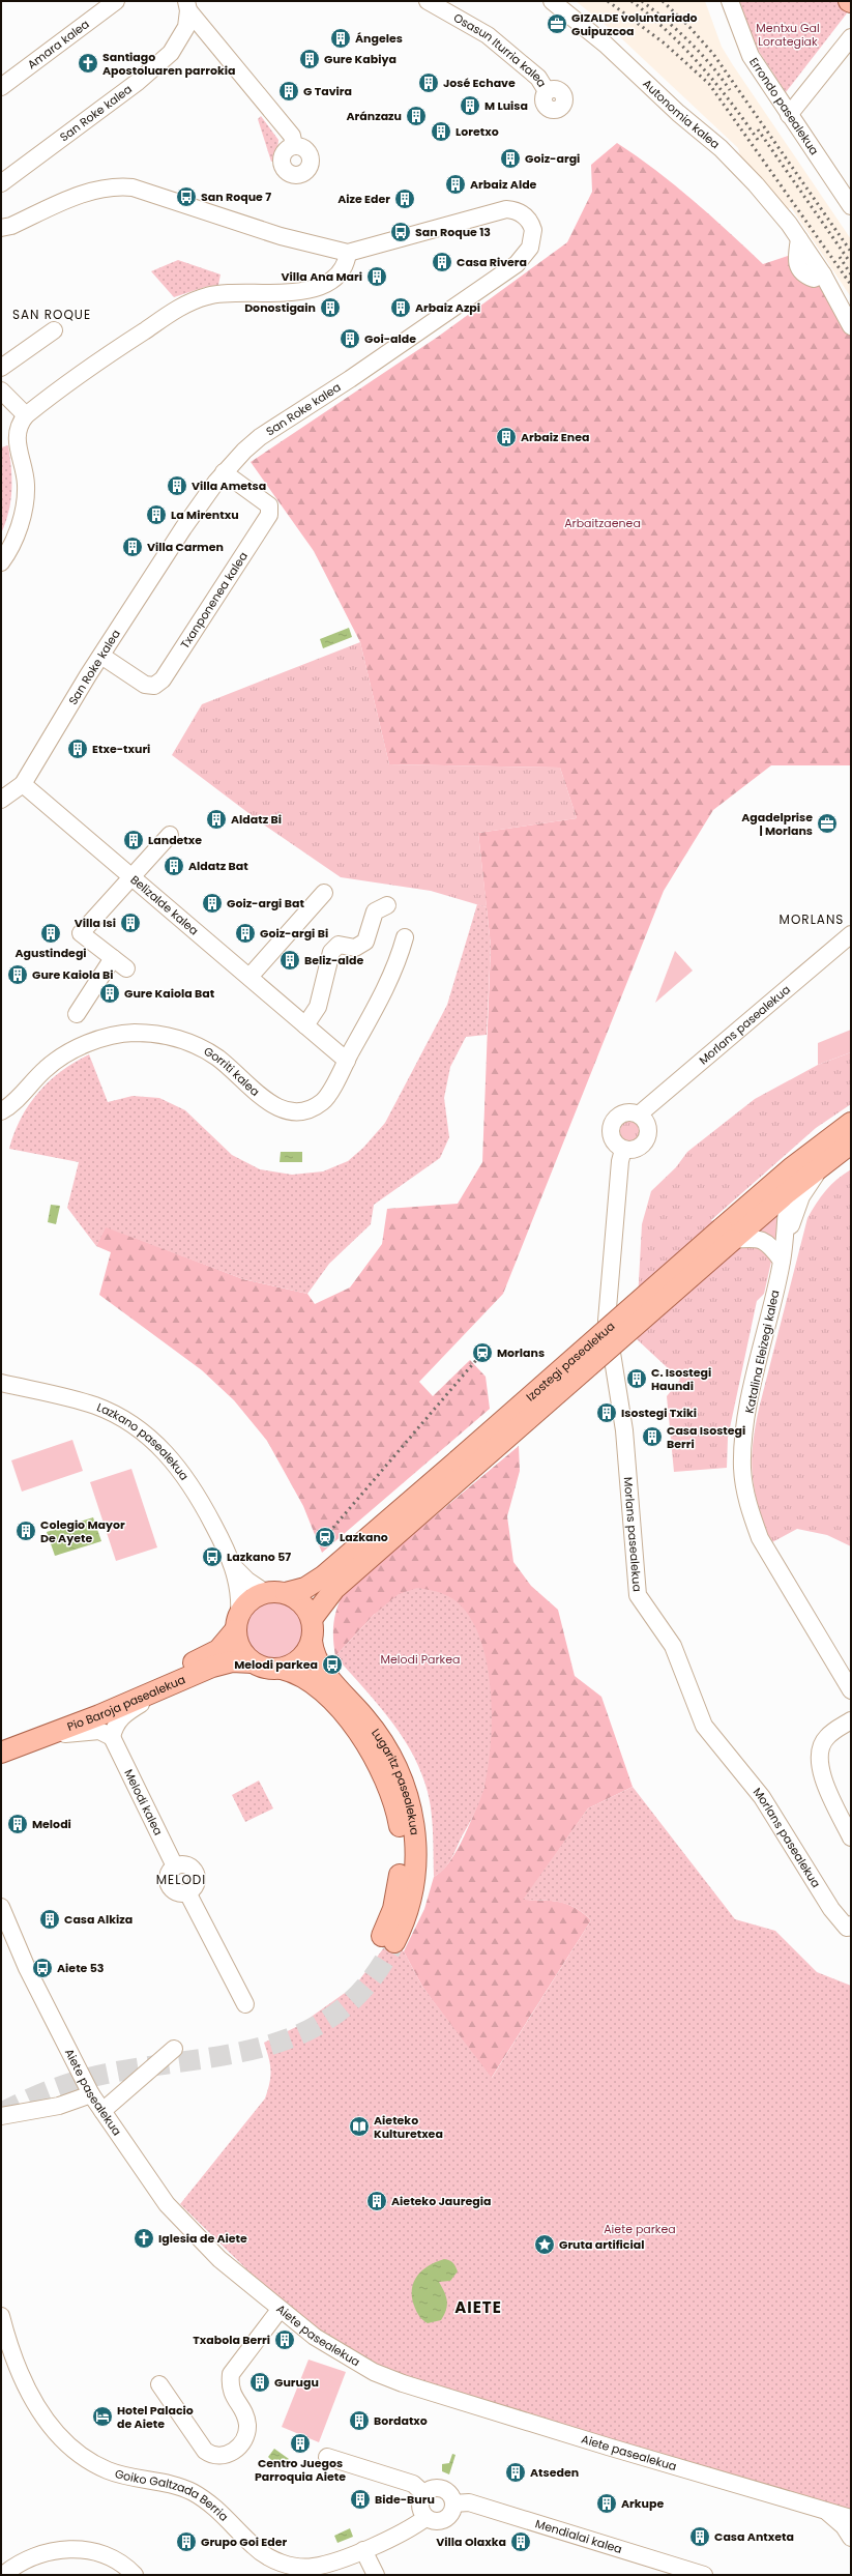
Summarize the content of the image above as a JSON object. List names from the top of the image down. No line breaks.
{"streets":{"main road":["Izostegi pasealekua","Pio Baroja pasealekua","Lugaritz pasealekua"],"street":["Amara kalea","Osasun Iturria kalea","Errondo pasealekua","San Roke kalea","Autonomia kalea","Txanponenea kalea","Belizalde kalea","Morlans pasealekua","Gorriti kalea","Katalina Eleizegi kalea","Lazkano pasealekua","Melodi kalea","Aiete pasealekua","Goiko Galtzada Berria","Mendialai kalea"]},"crossings":[["San Roke kalea","Txanponenea kalea"],["San Roke kalea","Belizalde kalea"],["Belizalde kalea","Gorriti kalea"],["Katalina Eleizegi kalea","Izostegi pasealekua"],["Izostegi pasealekua","Pio Baroja pasealekua"],["Izostegi pasealekua","Lugaritz pasealekua"],["Pio Baroja pasealekua","Lugaritz pasealekua"],["Goiko Galtzada Berria","Mendialai kalea"]],"districts":["SAN ROQUE","MORLANS","MELODI","AIETE"],"parks":["Mentxu Gal Lorategiak","Arbaitzaenea","Melodi Parkea","Aiete parkea"],"places":{"office":["GIZALDE voluntariado Guipuzcoa","Agadelprise | Morlans"],"building":["Ángeles","Gure Kabiya","José Echave","G Tavira","M Luisa","Aránzazu","Loretxo","Goiz-argi","Arbaiz Alde","Aize Eder","Casa Rivera","Villa Ana Mari","Donostigain","Arbaiz Azpi","Goi-alde","Arbaiz Enea","Villa Ametsa","La Mirentxu","Villa Carmen","Etxe-txuri","Aldatz Bi","Landetxe","Aldatz Bat","Goiz-argi Bat","Villa Isi","Agustindegi","Goiz-argi Bi","Beliz-alde","Gure Kaiola Bi","Gure Kaiola Bat","C. Isostegi Haundi","Isostegi Txiki","Casa Isostegi Berri","Colegio Mayor De Ayete","Melodi","Casa Alkiza","Aieteko Jauregia","Txabola Berri","Gurugu","Bordatxo","Centro Juegos Parroquia Aiete","Atseden","Bide-Buru","Arkupe","Casa Antxeta","Grupo Goi Eder","Villa Olaxka"],"church":["Santiago Apostoluaren parrokia","Iglesia de Aiete"],"bus stop":["San Roque 7","San Roque 13","Lazkano 57","Melodi parkea","Aiete 53"],"station":["Morlans","Lazkano"],"library":["Aieteko Kulturetxea"],"place":["Gruta artificial"],"hotel":["Hotel Palacio de Aiete"]}}
